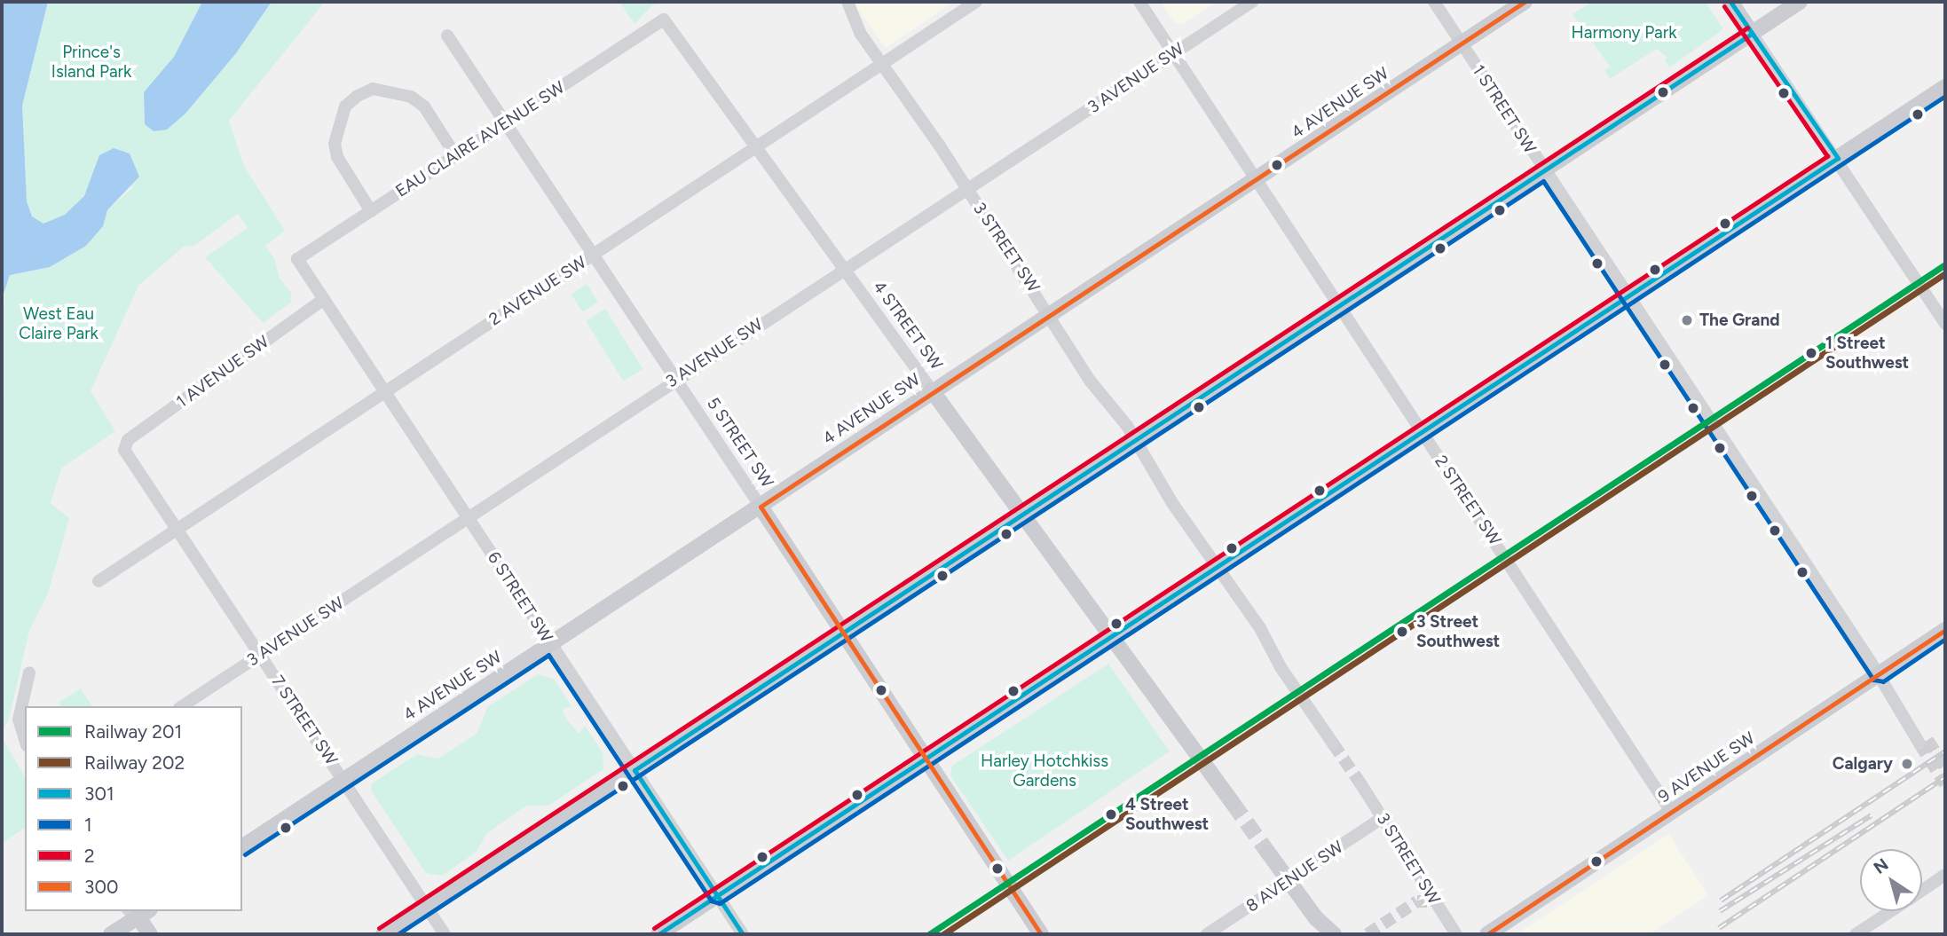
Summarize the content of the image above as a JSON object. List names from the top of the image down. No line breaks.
{"streets":{"main road":["4 AVENUE SW","4 STREET SW","5 STREET SW","9 AVENUE SW"],"street":["3 AVENUE SW","1 STREET SW","EAU CLAIRE AVENUE SW","3 STREET SW","2 AVENUE SW","1 AVENUE SW","2 STREET SW","6 STREET SW","7 STREET SW","8 AVENUE SW"]},"crossings":[["3 AVENUE SW","3 STREET SW"],["3 AVENUE SW","4 STREET SW"],["3 AVENUE SW","5 STREET SW"],["3 AVENUE SW","2 STREET SW"],["3 AVENUE SW","6 STREET SW"],["3 AVENUE SW","7 STREET SW"],["4 AVENUE SW","1 STREET SW"],["4 AVENUE SW","3 STREET SW"],["4 AVENUE SW","4 STREET SW"],["4 AVENUE SW","5 STREET SW"],["4 AVENUE SW","2 STREET SW"],["4 AVENUE SW","6 STREET SW"],["4 AVENUE SW","7 STREET SW"],["1 STREET SW","9 AVENUE SW"],["EAU CLAIRE AVENUE SW","4 STREET SW"],["EAU CLAIRE AVENUE SW","5 STREET SW"],["EAU CLAIRE AVENUE SW","6 STREET SW"],["3 STREET SW","2 AVENUE SW"],["3 STREET SW","8 AVENUE SW"],["2 AVENUE SW","4 STREET SW"],["2 AVENUE SW","5 STREET SW"],["2 AVENUE SW","6 STREET SW"],["2 AVENUE SW","7 STREET SW"],["1 AVENUE SW","6 STREET SW"],["1 AVENUE SW","7 STREET SW"],["2 STREET SW","9 AVENUE SW"]],"parks":["Harmony Park","Prince's Island Park","West Eau Claire Park","Harley Hotchkiss Gardens"],"places":["The Grand","1 Street Southwest","3 Street Southwest","Calgary","4 Street Southwest"],"lines":["transit line 301","transit line 300","transit line 2","transit line 1","rail line 201","rail line 202"],"legend":["Railway 201","Railway 202","301","1","2","300"],"north":"top left"}
